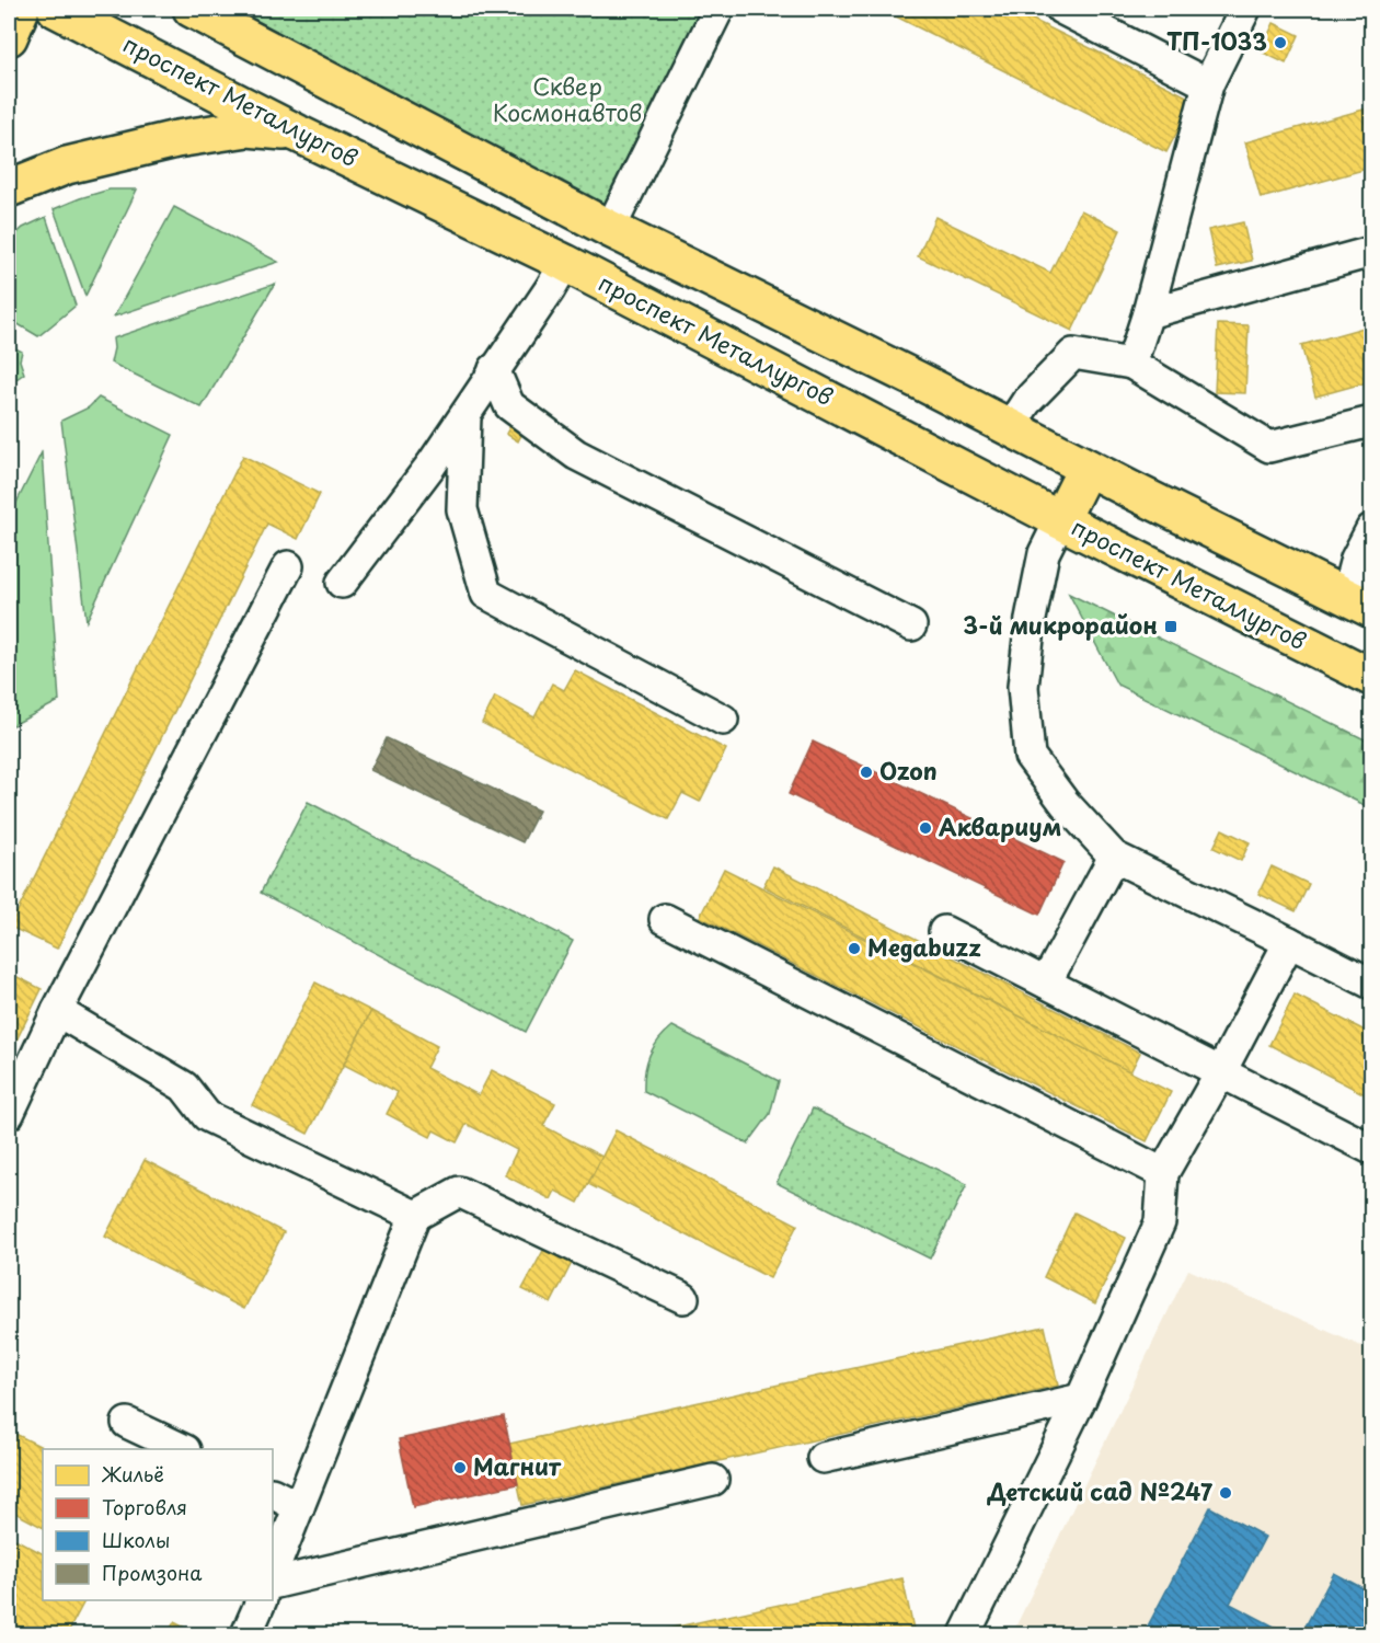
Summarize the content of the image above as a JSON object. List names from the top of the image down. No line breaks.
{"streets":{"main road":["проспект Металлургов"]},"parks":["Сквер Космонавтов"],"places":{"other":["ТП-1033","Ozon","Аквариум","Megabuzz","Магнит","Детский сад №247"],"transit":["3-й микрорайон"]},"legend":["Жильё","Торговля","Школы","Промзона"]}
